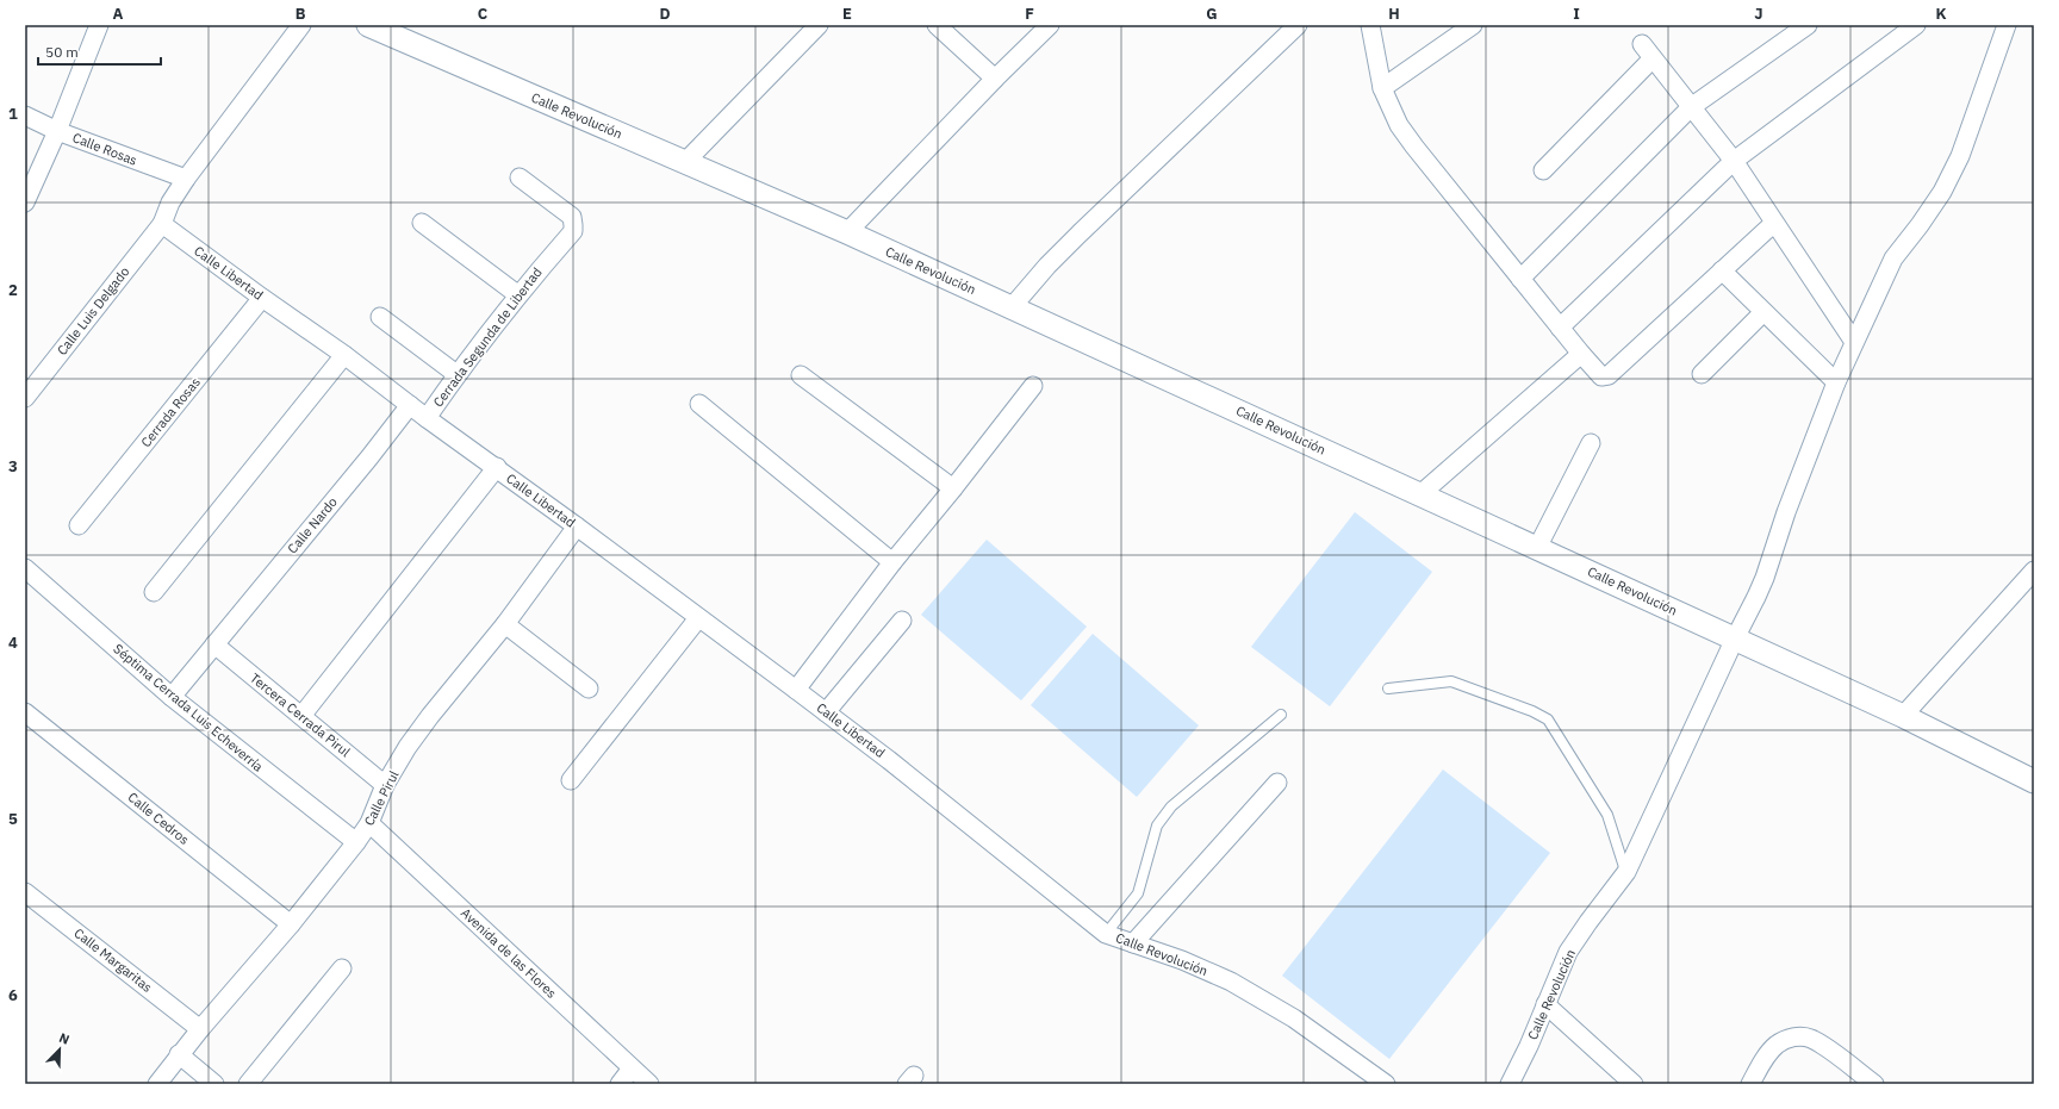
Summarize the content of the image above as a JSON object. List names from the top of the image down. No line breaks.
{"streets":{"street":["Calle Revolución","Calle Rosas","Calle Libertad","Calle Luis Delgado","Cerrada Segunda de Libertad","Cerrada Rosas","Calle Nardo","Séptima Cerrada Luis Echeverría","Tercera Cerrada Pirul","Calle Pirul","Calle Cedros","Avenida de las Flores","Calle Margaritas"]},"crossings":[["Calle Revolución","Calle Libertad"],["Calle Libertad","Calle Luis Delgado"],["Calle Libertad","Cerrada Segunda de Libertad"],["Calle Libertad","Cerrada Rosas"],["Calle Libertad","Calle Nardo"],["Calle Libertad","Calle Pirul"],["Calle Nardo","Séptima Cerrada Luis Echeverría"],["Calle Nardo","Tercera Cerrada Pirul"],["Séptima Cerrada Luis Echeverría","Calle Pirul"],["Tercera Cerrada Pirul","Calle Pirul"],["Calle Pirul","Calle Cedros"],["Calle Pirul","Avenida de las Flores"],["Calle Pirul","Calle Margaritas"]],"scale_bar":"50 m","north":"top right","grid":{"columns":["A","B","C","D","E","F","G","H","I","J","K"],"rows":["1","2","3","4","5","6"]}}
